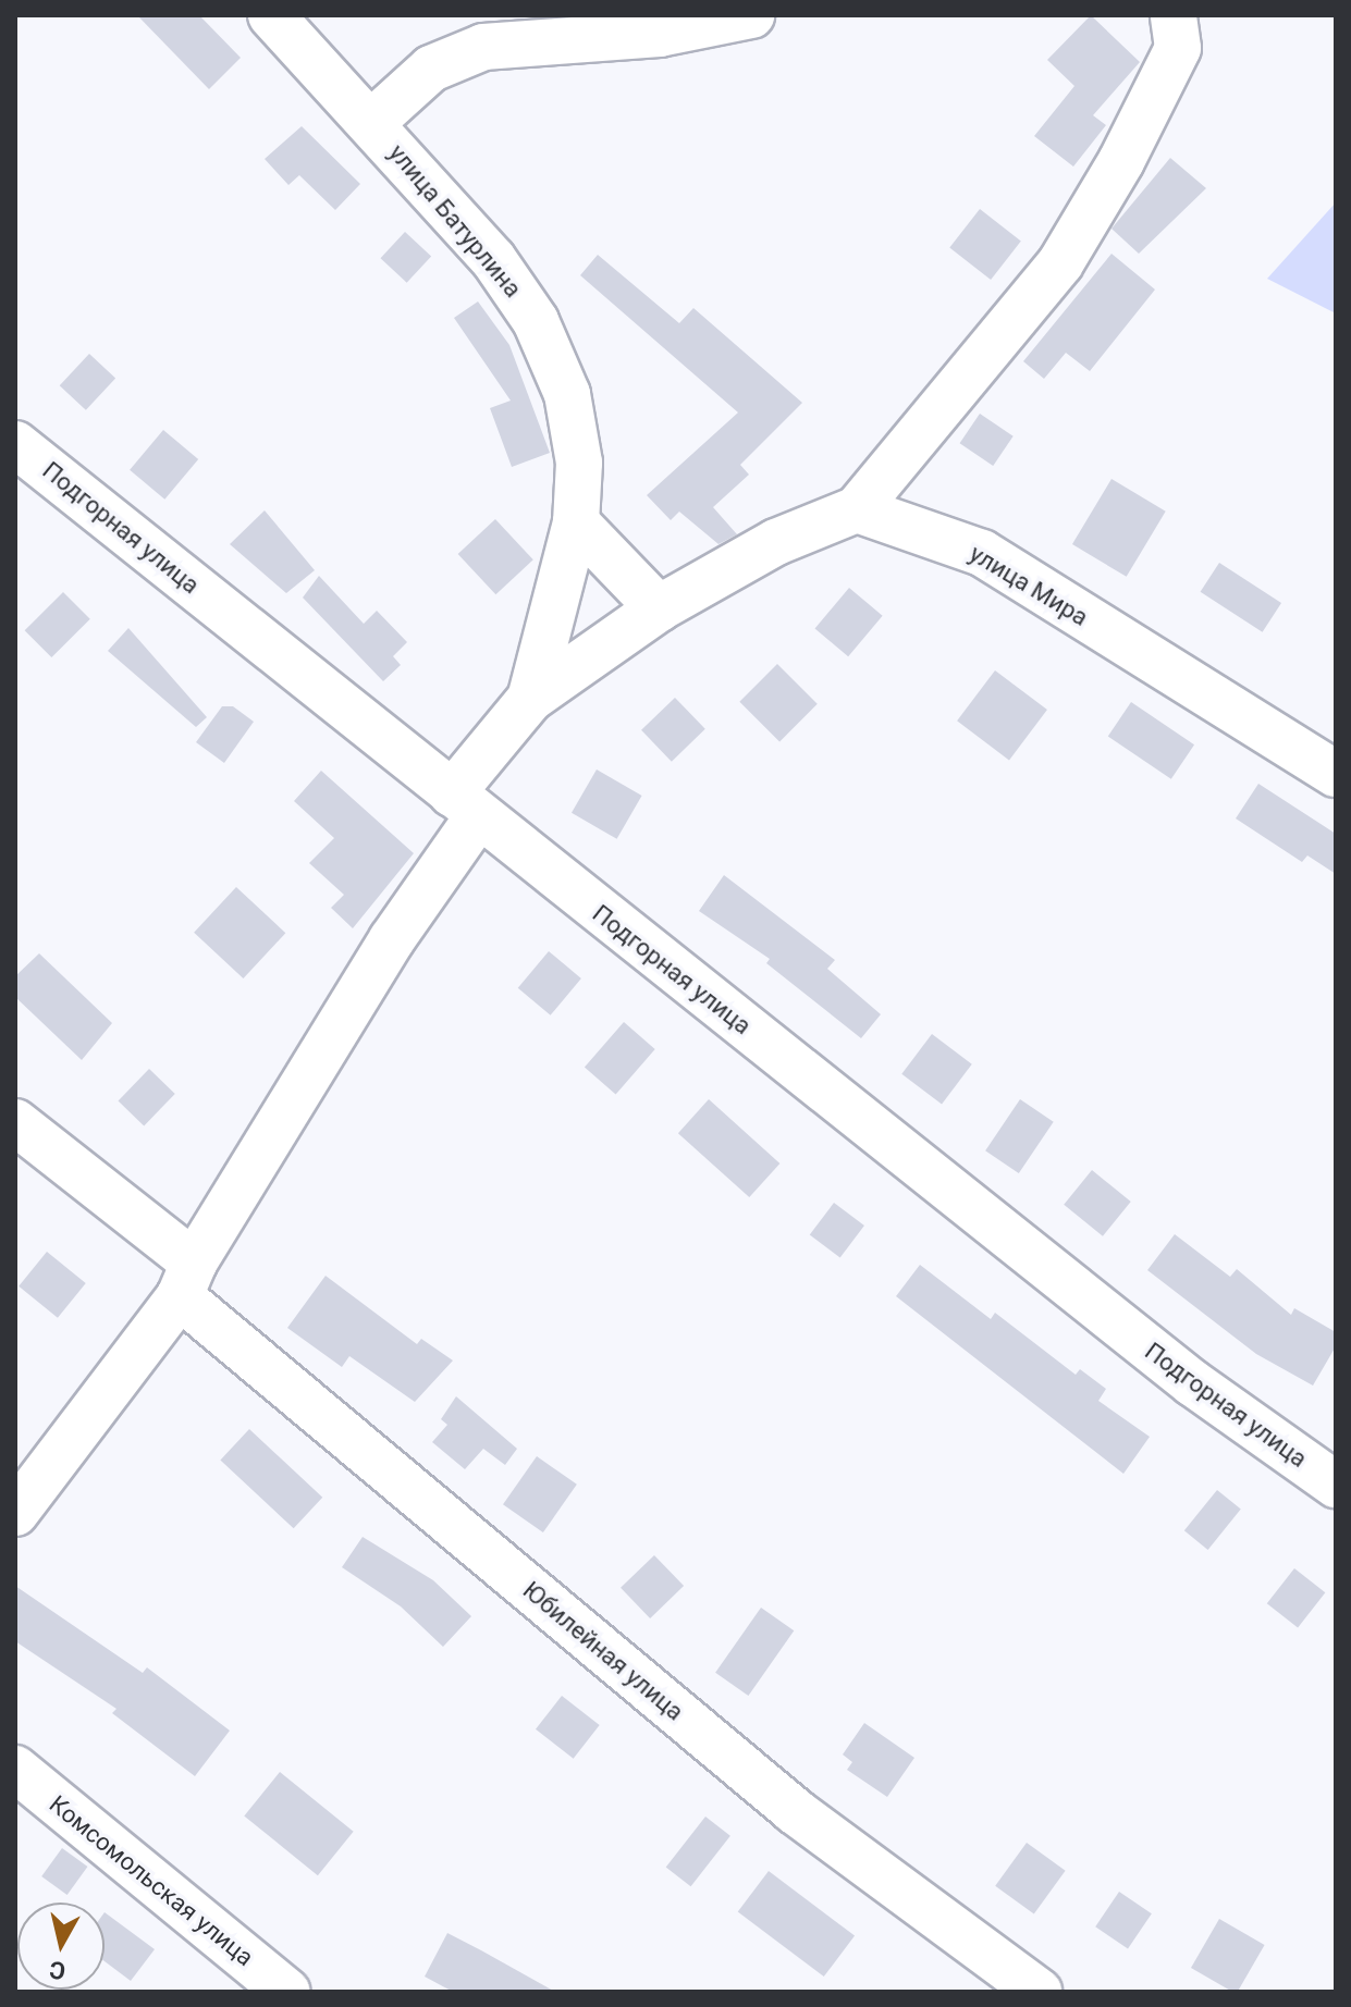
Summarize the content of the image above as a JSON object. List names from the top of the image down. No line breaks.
{"streets":{"street":["улица Батурлина","Подгорная улица","улица Мира","Юбилейная улица","Комсомольская улица"]},"crossings":[["улица Батурлина","Подгорная улица"],["улица Батурлина","Юбилейная улица"]],"north":"bottom"}
